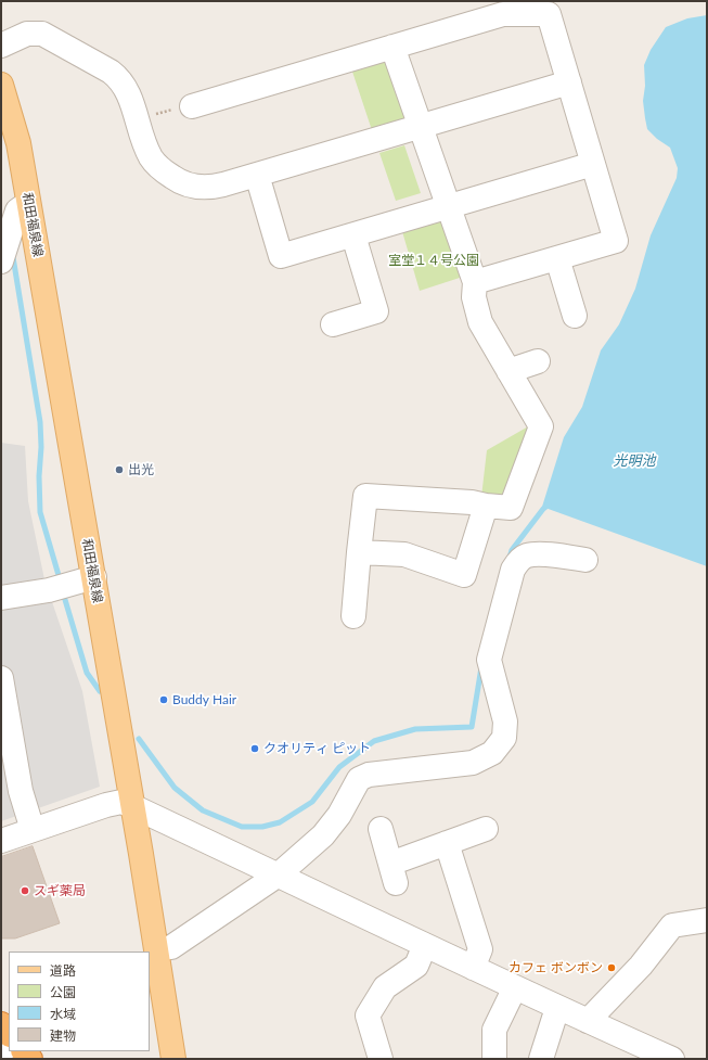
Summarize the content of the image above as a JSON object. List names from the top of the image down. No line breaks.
{"streets":{"main road":["和田福泉線"]},"water":["光明池"],"parks":["室堂１４号公園"],"places":["出光","Buddy Hair","クオリティ ピット","スギ薬局","カフェ ボンボン"],"legend":["道路","公園","水域","建物"]}
